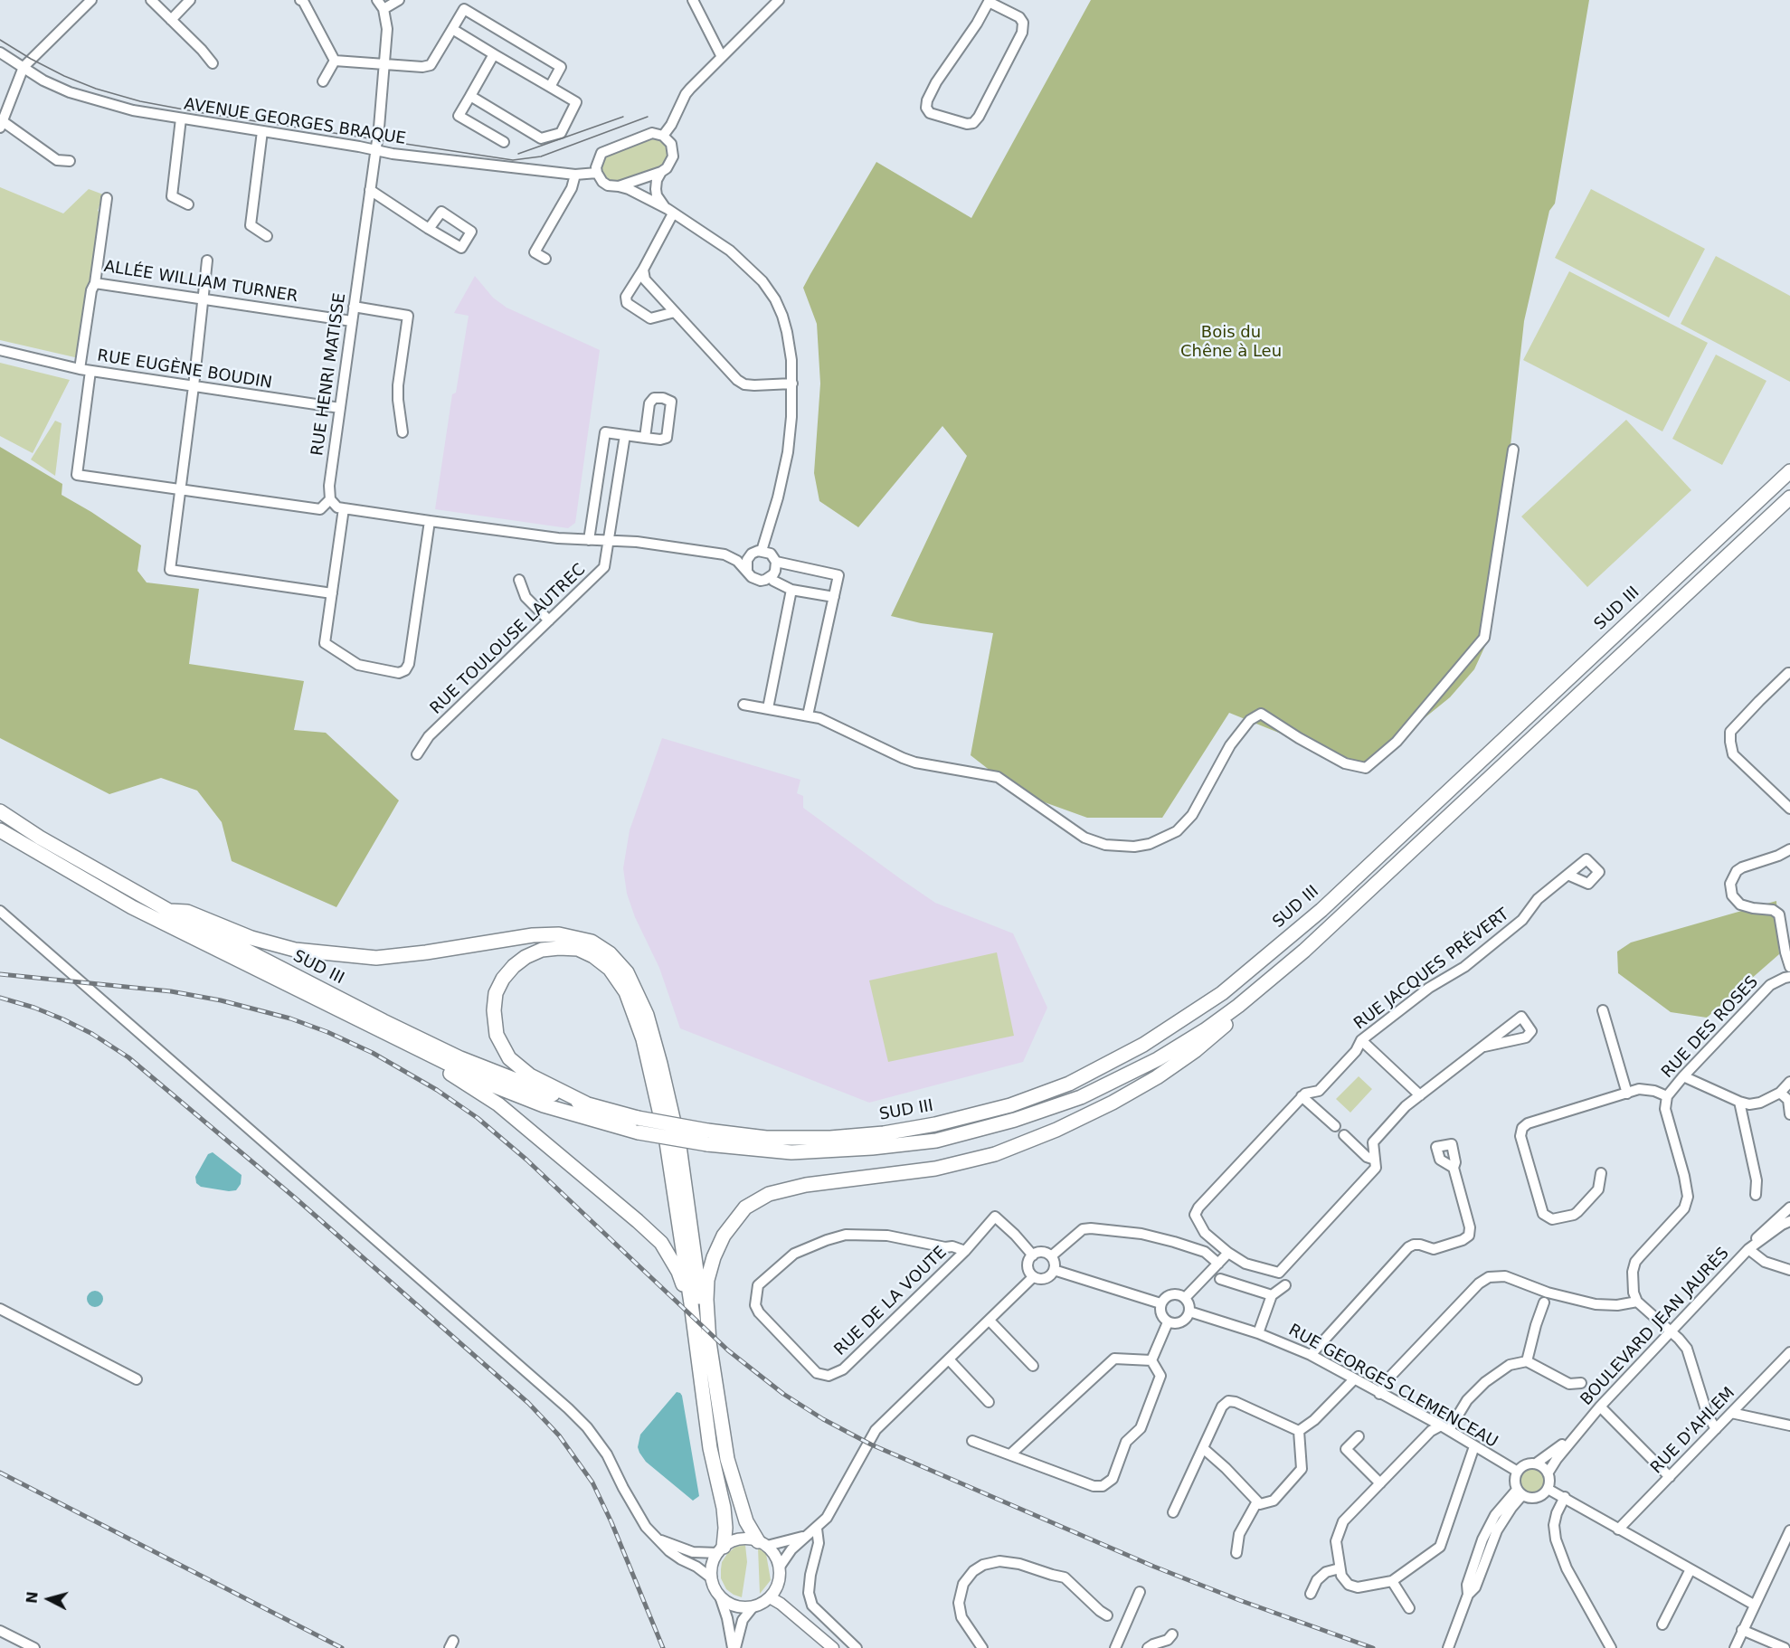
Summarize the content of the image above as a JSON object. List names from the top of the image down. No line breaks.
{"streets":{"highway":["SUD III"],"street":["AVENUE GEORGES BRAQUE","ALLÉE WILLIAM TURNER","RUE EUGÈNE BOUDIN","RUE HENRI MATISSE","RUE TOULOUSE LAUTREC","RUE JACQUES PRÉVERT","RUE DES ROSES","RUE DE LA VOUTE","BOULEVARD JEAN JAURÈS","RUE GEORGES CLEMENCEAU","RUE D'AHLEM"]},"crossings":[["AVENUE GEORGES BRAQUE","RUE HENRI MATISSE"],["ALLÉE WILLIAM TURNER","RUE EUGÈNE BOUDIN"],["ALLÉE WILLIAM TURNER","RUE HENRI MATISSE"],["RUE EUGÈNE BOUDIN","RUE HENRI MATISSE"],["BOULEVARD JEAN JAURÈS","RUE GEORGES CLEMENCEAU"]],"parks":["Bois du Chêne à Leu"],"north":"left"}
